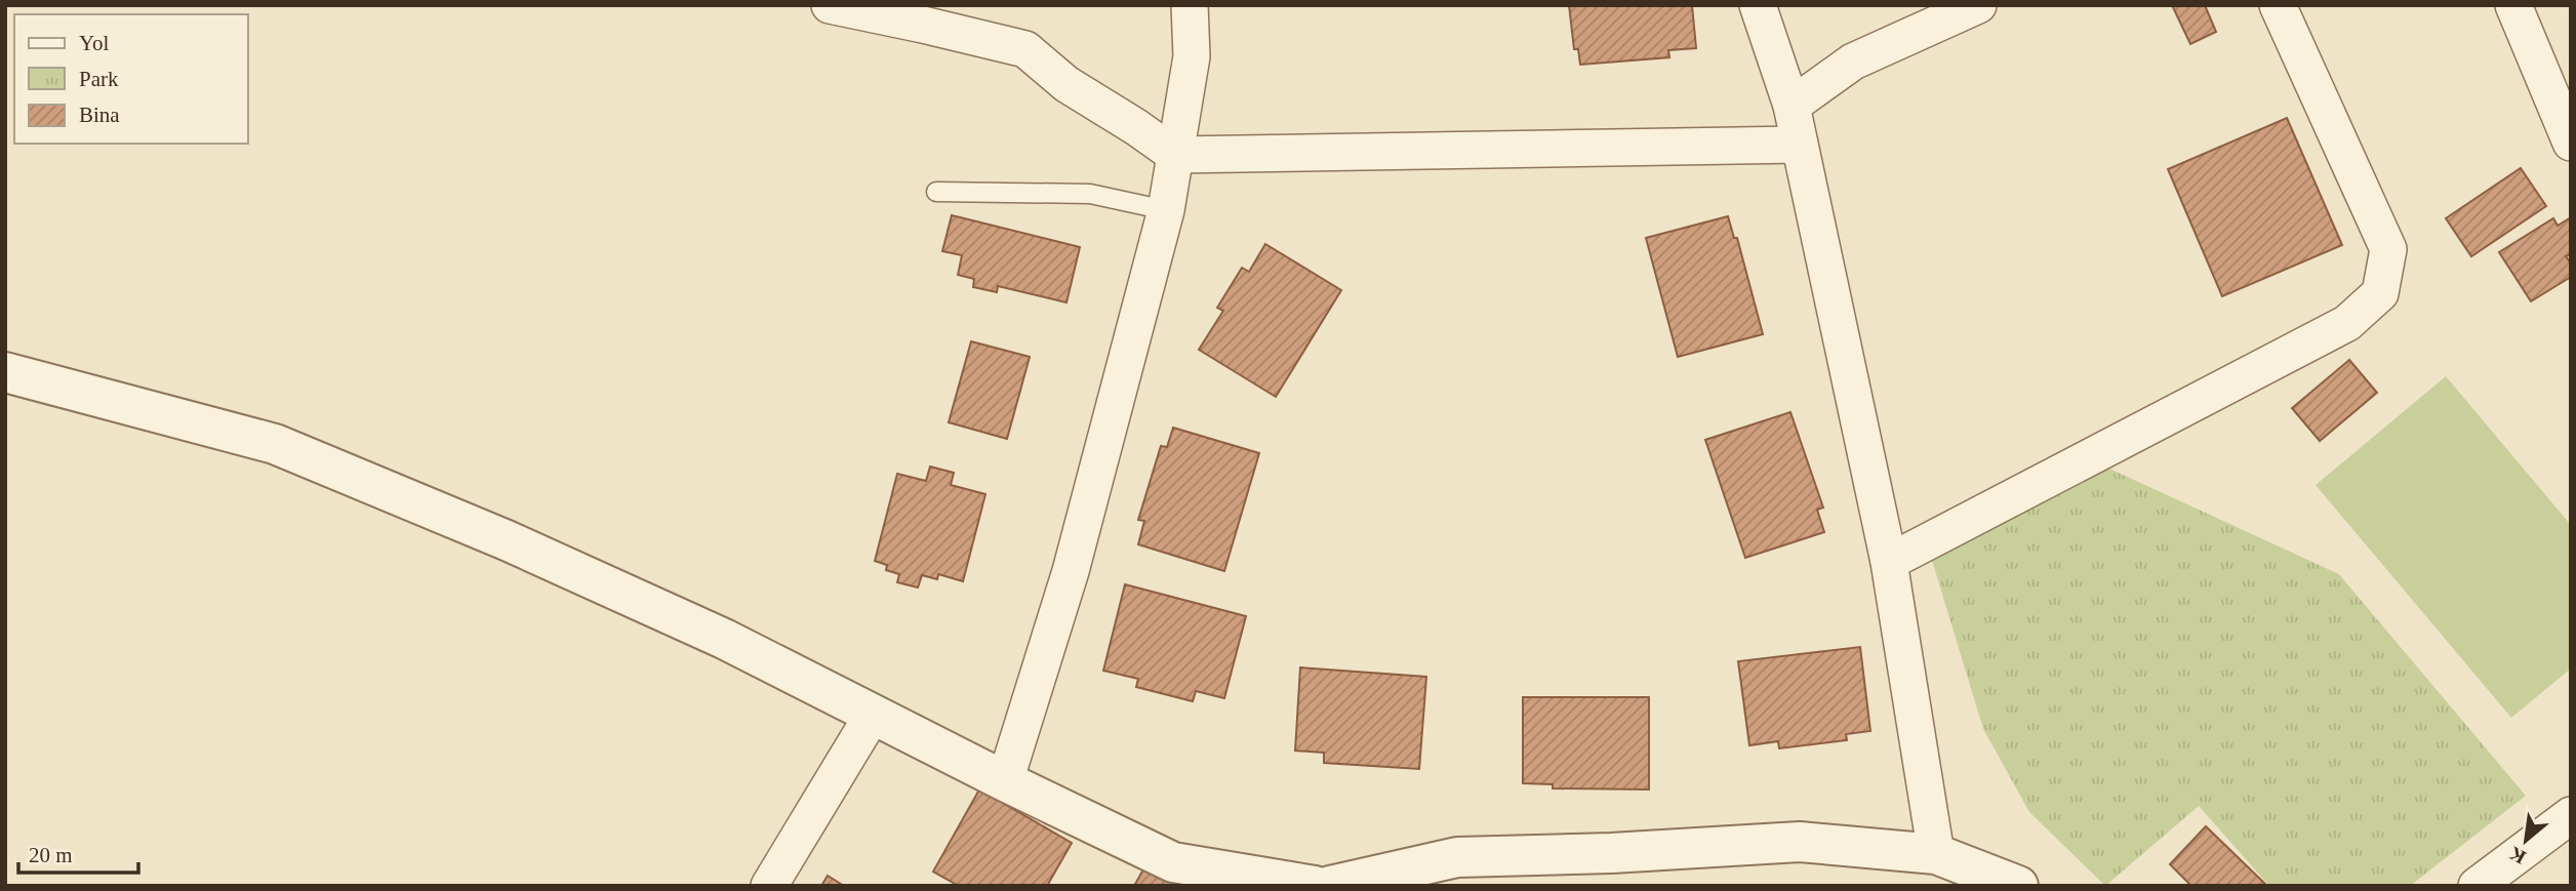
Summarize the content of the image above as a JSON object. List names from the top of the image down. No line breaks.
{"legend":["Yol","Park","Bina"],"scale_bar":"20 m","north":"bottom left"}
